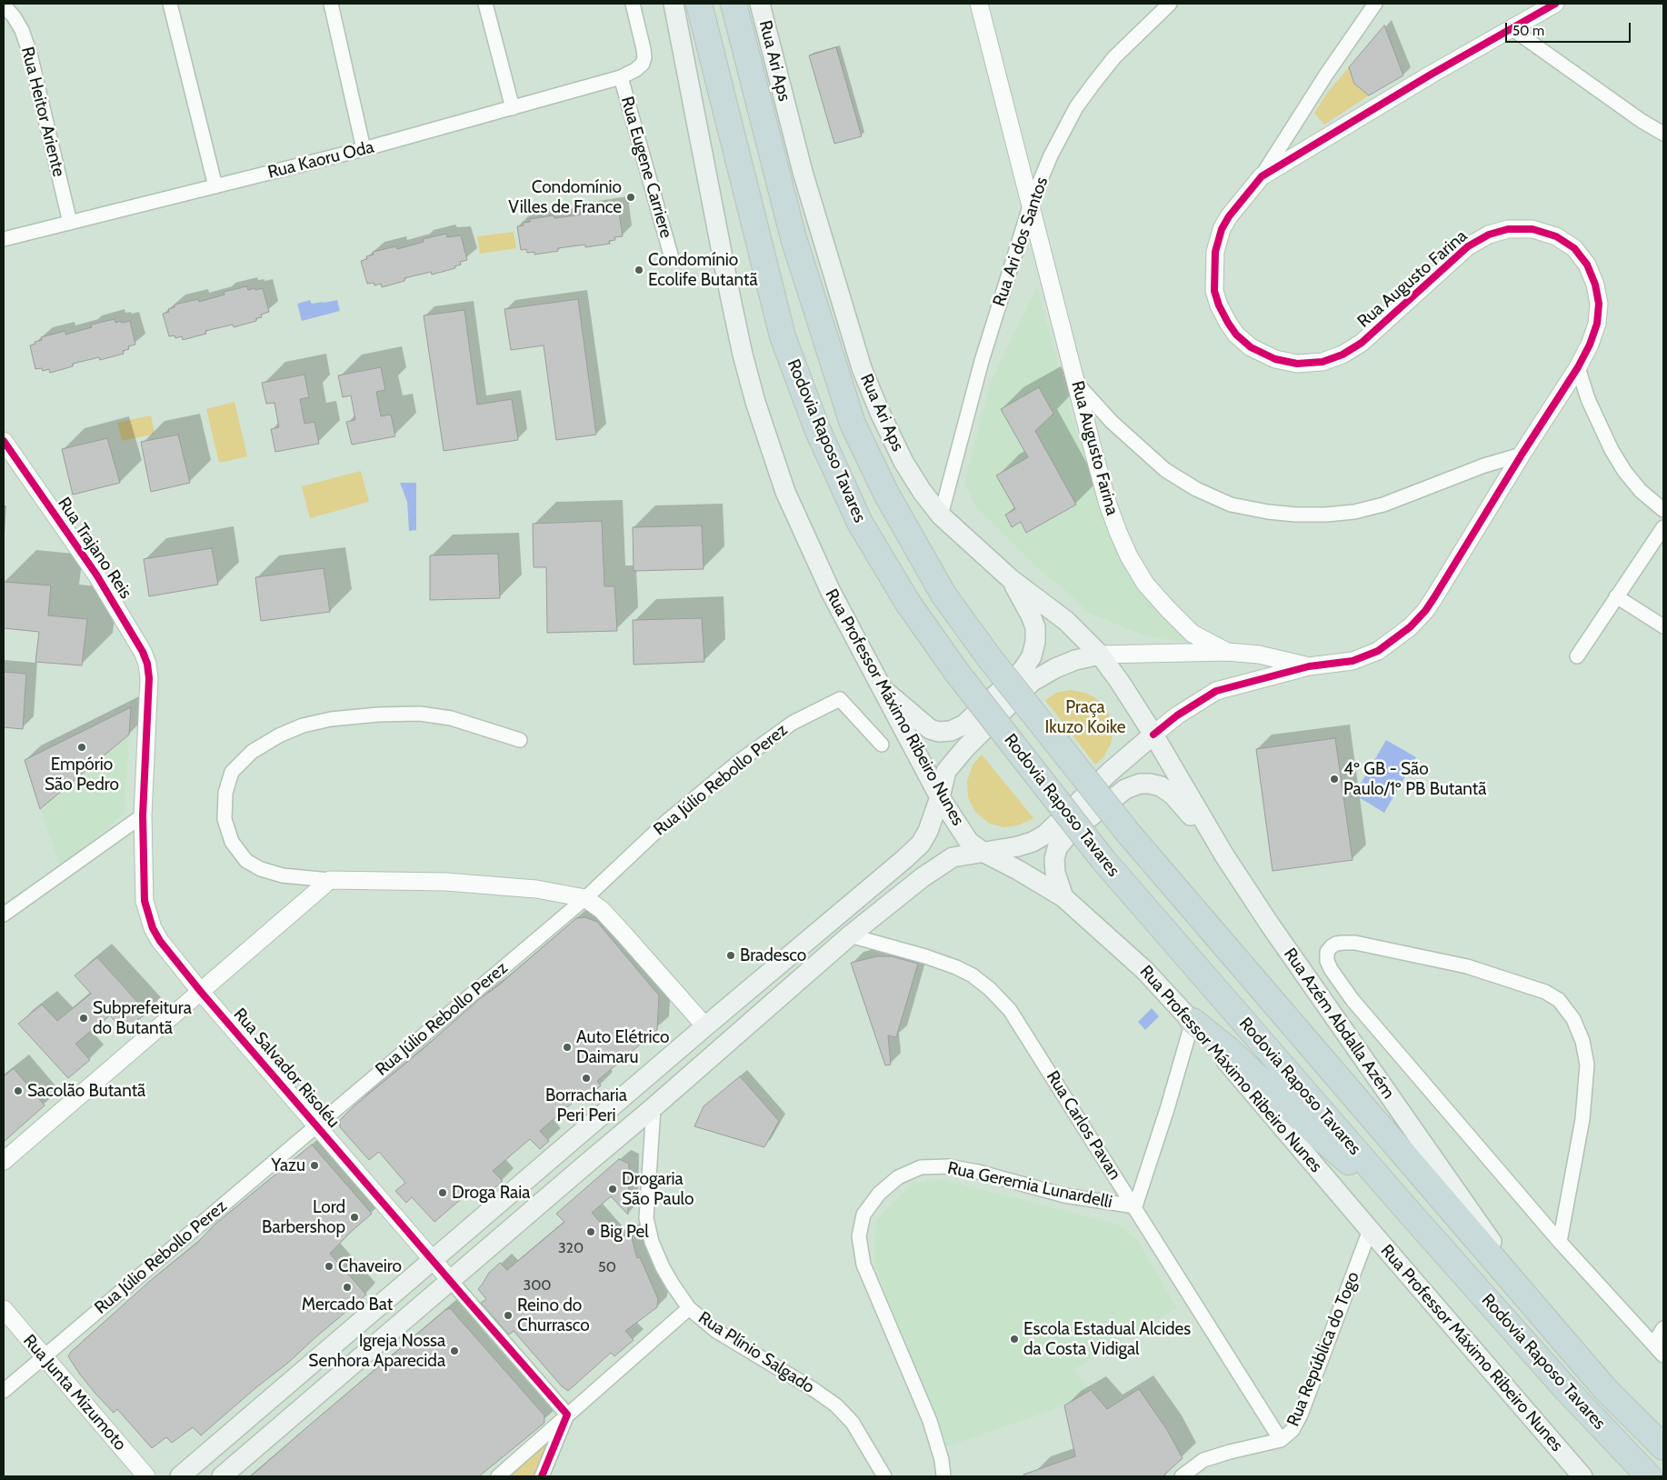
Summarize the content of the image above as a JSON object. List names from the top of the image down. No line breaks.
{"streets":{"highway":["Rodovia Raposo Tavares"],"main road":["Rua Ari Aps","Rua Professor Máximo Ribeiro Nunes","Rua Azém Abdalla Azém"],"street":["Rua Heitor Ariente","Rua Kaoru Oda","Rua Eugene Carriere","Rua Ari dos Santos","Rua Augusto Farina","Rua Trajano Reis","Rua Júlio Rebollo Perez","Rua Salvador Risoléu","Rua Carlos Pavan","Rua Geremia Lunardelli","Rua República do Togo","Rua Plínio Salgado","Rua Junta Mizumoto"]},"crossings":[["Rua Ari Aps","Rua Ari dos Santos"],["Rua Ari Aps","Rua Augusto Farina"],["Rua Ari Aps","Rua Azém Abdalla Azém"],["Rua Heitor Ariente","Rua Kaoru Oda"],["Rua Kaoru Oda","Rua Eugene Carriere"],["Rua Ari dos Santos","Rua Augusto Farina"],["Rua Augusto Farina","Rua Azém Abdalla Azém"],["Rodovia Raposo Tavares","Rua Azém Abdalla Azém"],["Rua Trajano Reis","Rua Salvador Risoléu"],["Rua Professor Máximo Ribeiro Nunes","Rua Geremia Lunardelli"],["Rua Professor Máximo Ribeiro Nunes","Rua República do Togo"],["Rua Júlio Rebollo Perez","Rua Salvador Risoléu"],["Rua Júlio Rebollo Perez","Rua Junta Mizumoto"],["Rua Carlos Pavan","Rua Geremia Lunardelli"],["Rua Carlos Pavan","Rua República do Togo"]],"parks":["Praça Ikuzo Koike"],"places":["Condomínio Villes de France","Condomínio Ecolife Butantã","Empório São Pedro","4º GB - São Paulo/1º PB Butantã","Bradesco","Subprefeitura do Butantã","Auto Elétrico Daimaru","Borracharia Peri Peri","Sacolão Butantã","Yazu","Drogaria São Paulo","Droga Raia","Lord Barbershop","Big Pel","Chaveiro","Mercado Bat","Reino do Churrasco","Escola Estadual Alcides da Costa Vidigal","Igreja Nossa Senhora Aparecida"],"house_numbers":["320","50","300"],"scale_bar":"50 m"}
